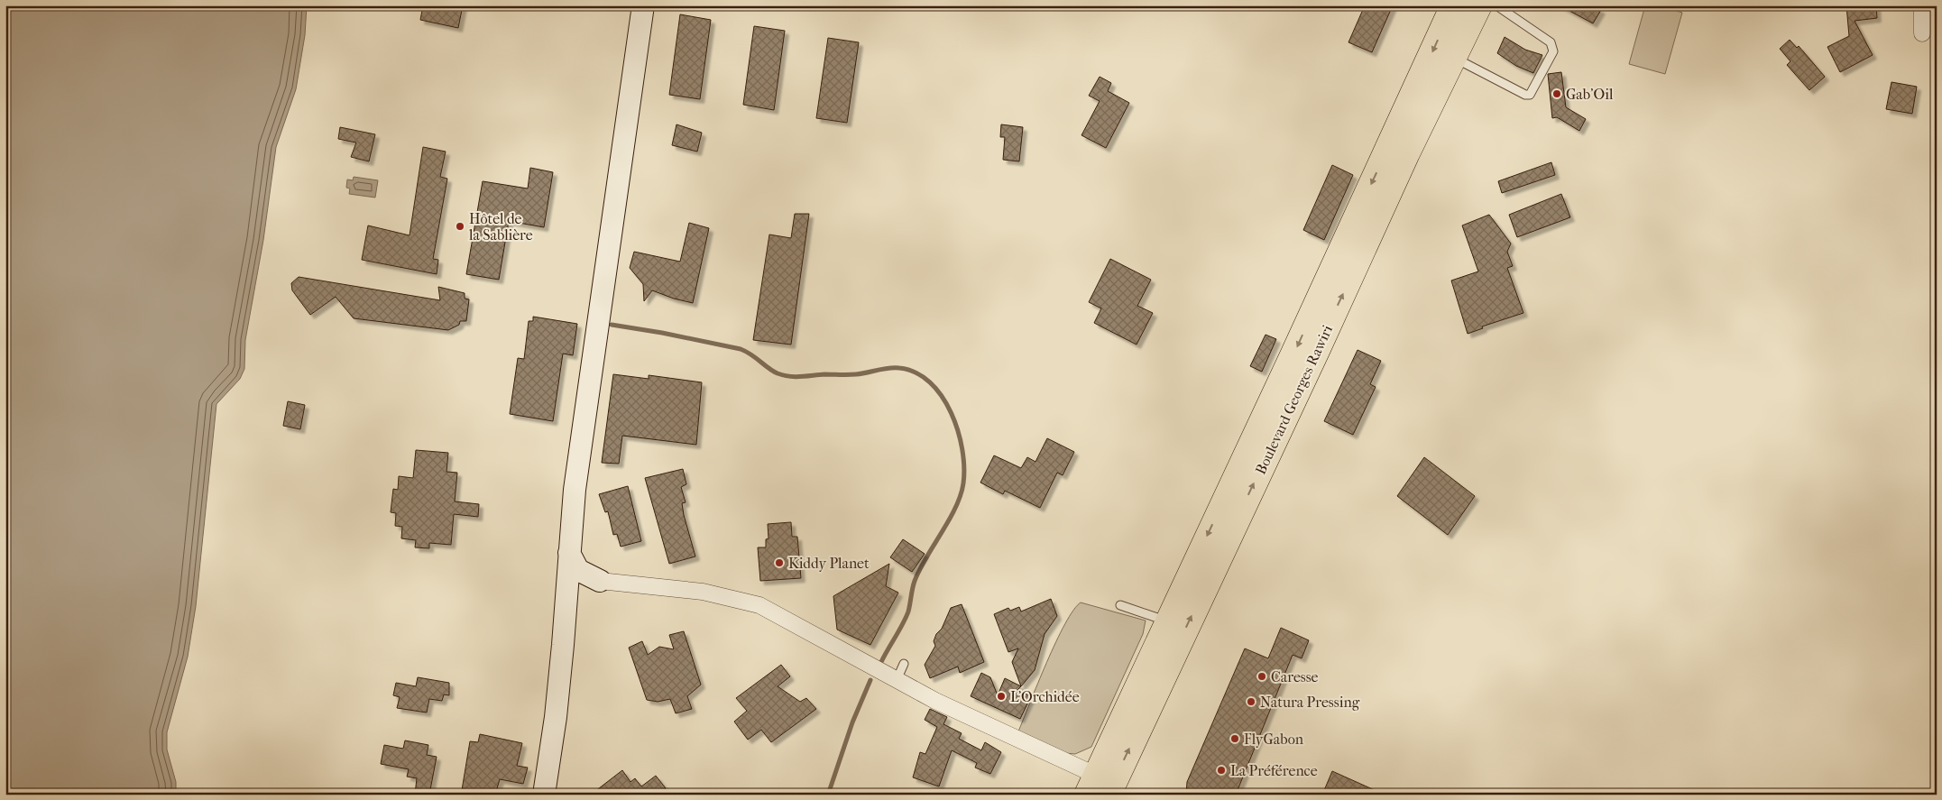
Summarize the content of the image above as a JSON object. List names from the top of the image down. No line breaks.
{"streets":{"main road":["Boulevard Georges Rawiri"]},"places":["Gab'Oil","Hôtel de la Sablière","Kiddy Planet","Caresse","L'Orchidée","Natura Pressing","FlyGabon","La Préférence"]}
